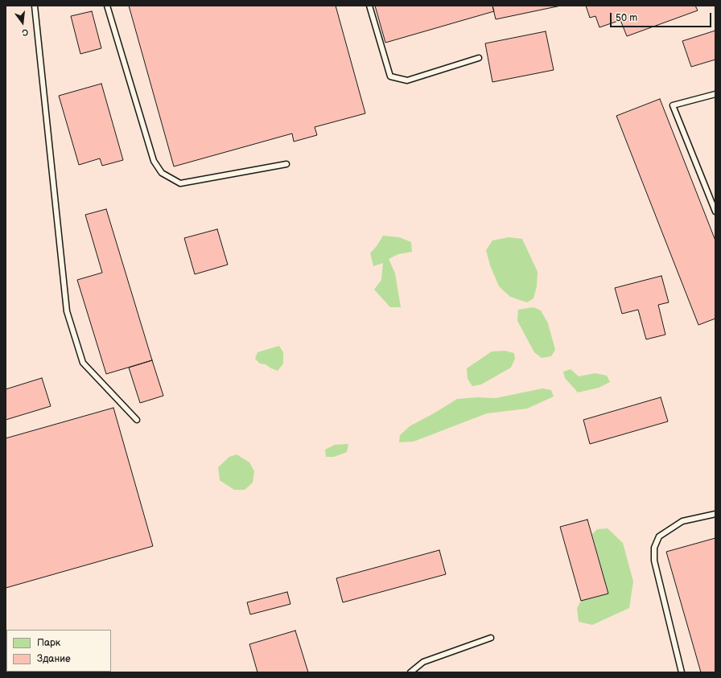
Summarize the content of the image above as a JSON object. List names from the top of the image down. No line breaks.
{"legend":["Парк","Здание"],"scale_bar":"50 m","north":"bottom"}
